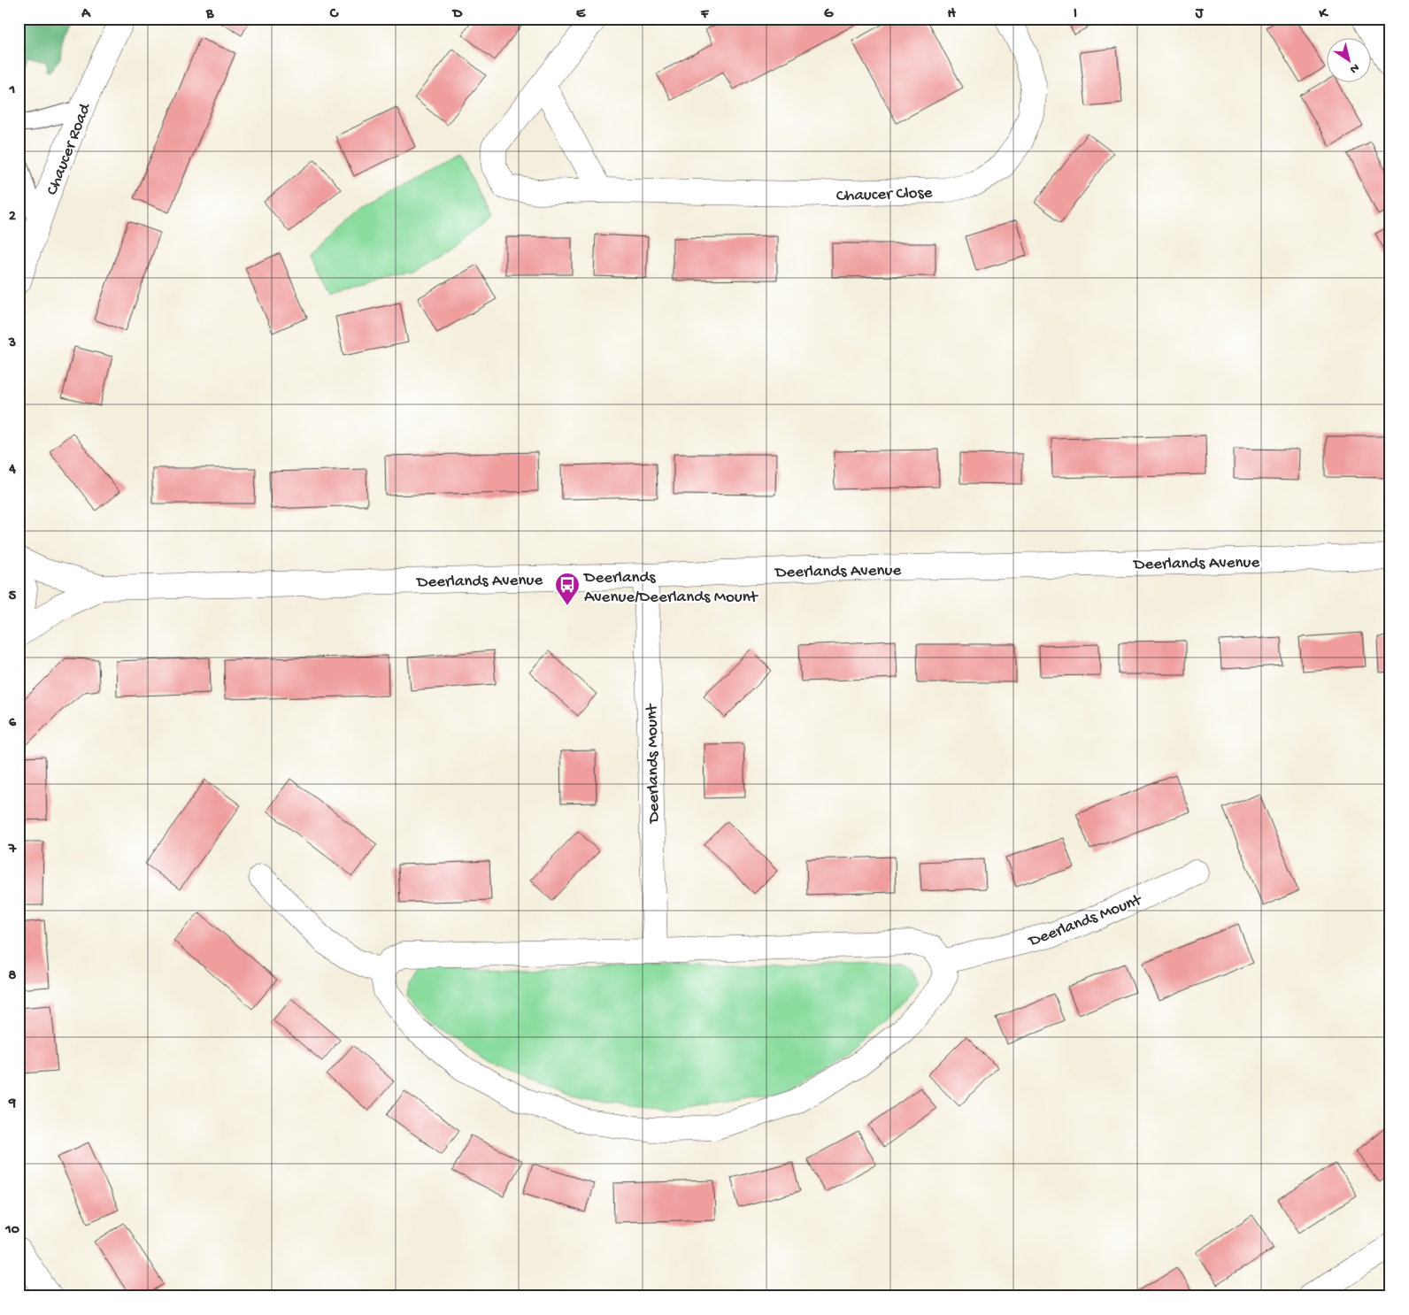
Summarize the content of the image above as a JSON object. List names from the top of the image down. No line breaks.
{"streets":{"street":["Chaucer Road","Chaucer Close","Deerlands Avenue","Deerlands Mount"]},"crossings":[["Deerlands Avenue","Deerlands Mount"]],"places":{"bus stop":["Deerlands Avenue/Deerlands Mount"]},"north":"bottom right","grid":{"columns":["A","B","C","D","E","F","G","H","I","J","K"],"rows":["1","2","3","4","5","6","7","8","9","10"]}}
